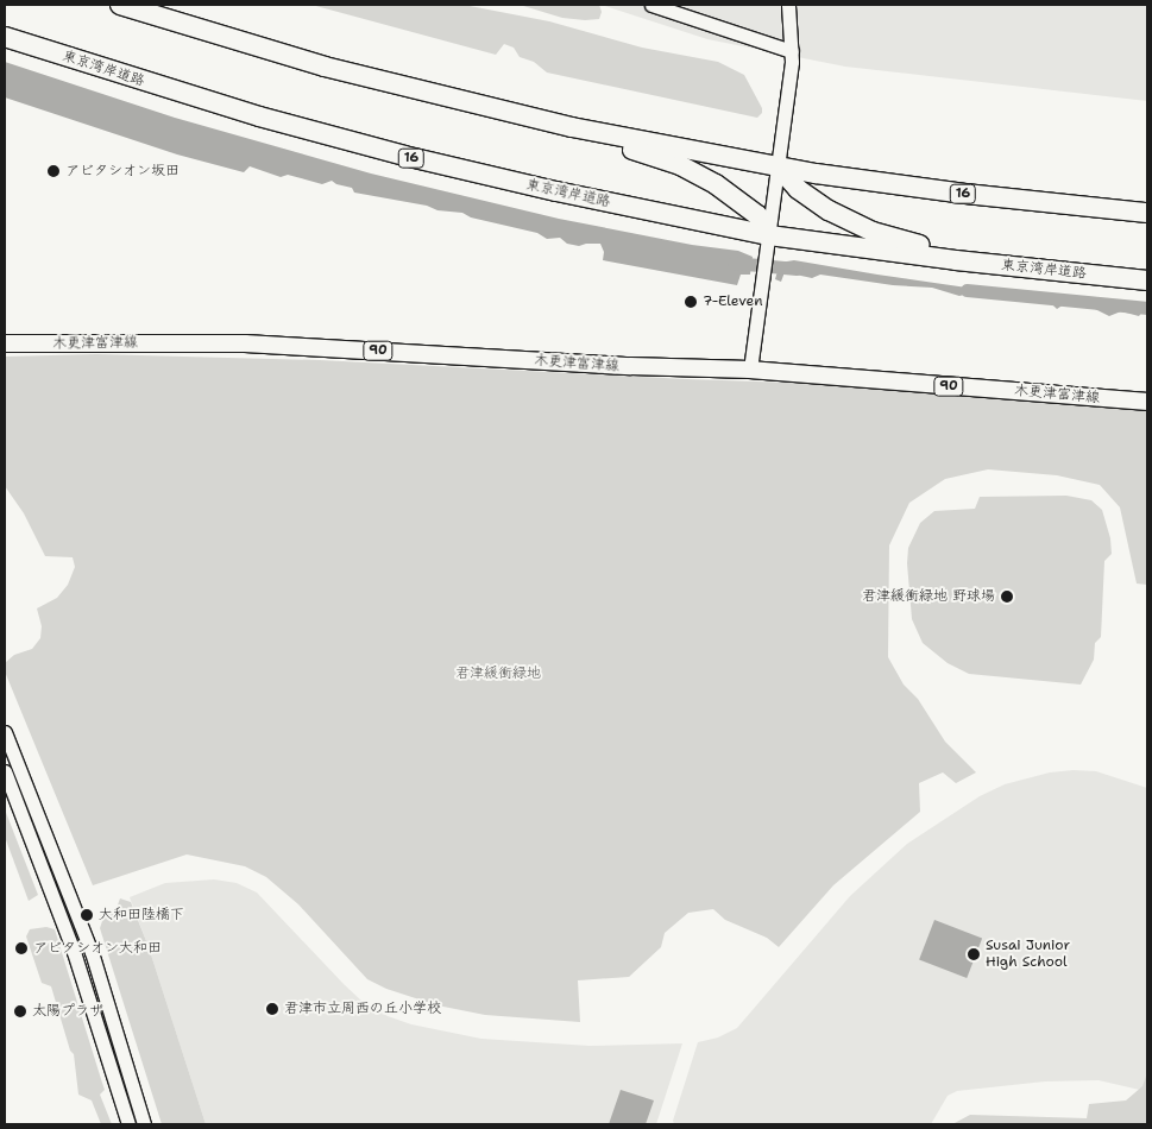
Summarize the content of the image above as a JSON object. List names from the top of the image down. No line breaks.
{"streets":{"highway":["東京湾岸道路","16"],"main road":["木更津富津線","90"]},"parks":["君津緩衝緑地"],"places":["アビタシオン坂田","7-Eleven","君津緩衝緑地 野球場","大和田陸橋下","アビタシオン大和田","Susai Junior High School","君津市立周西の丘小学校","太陽プラザ"]}
